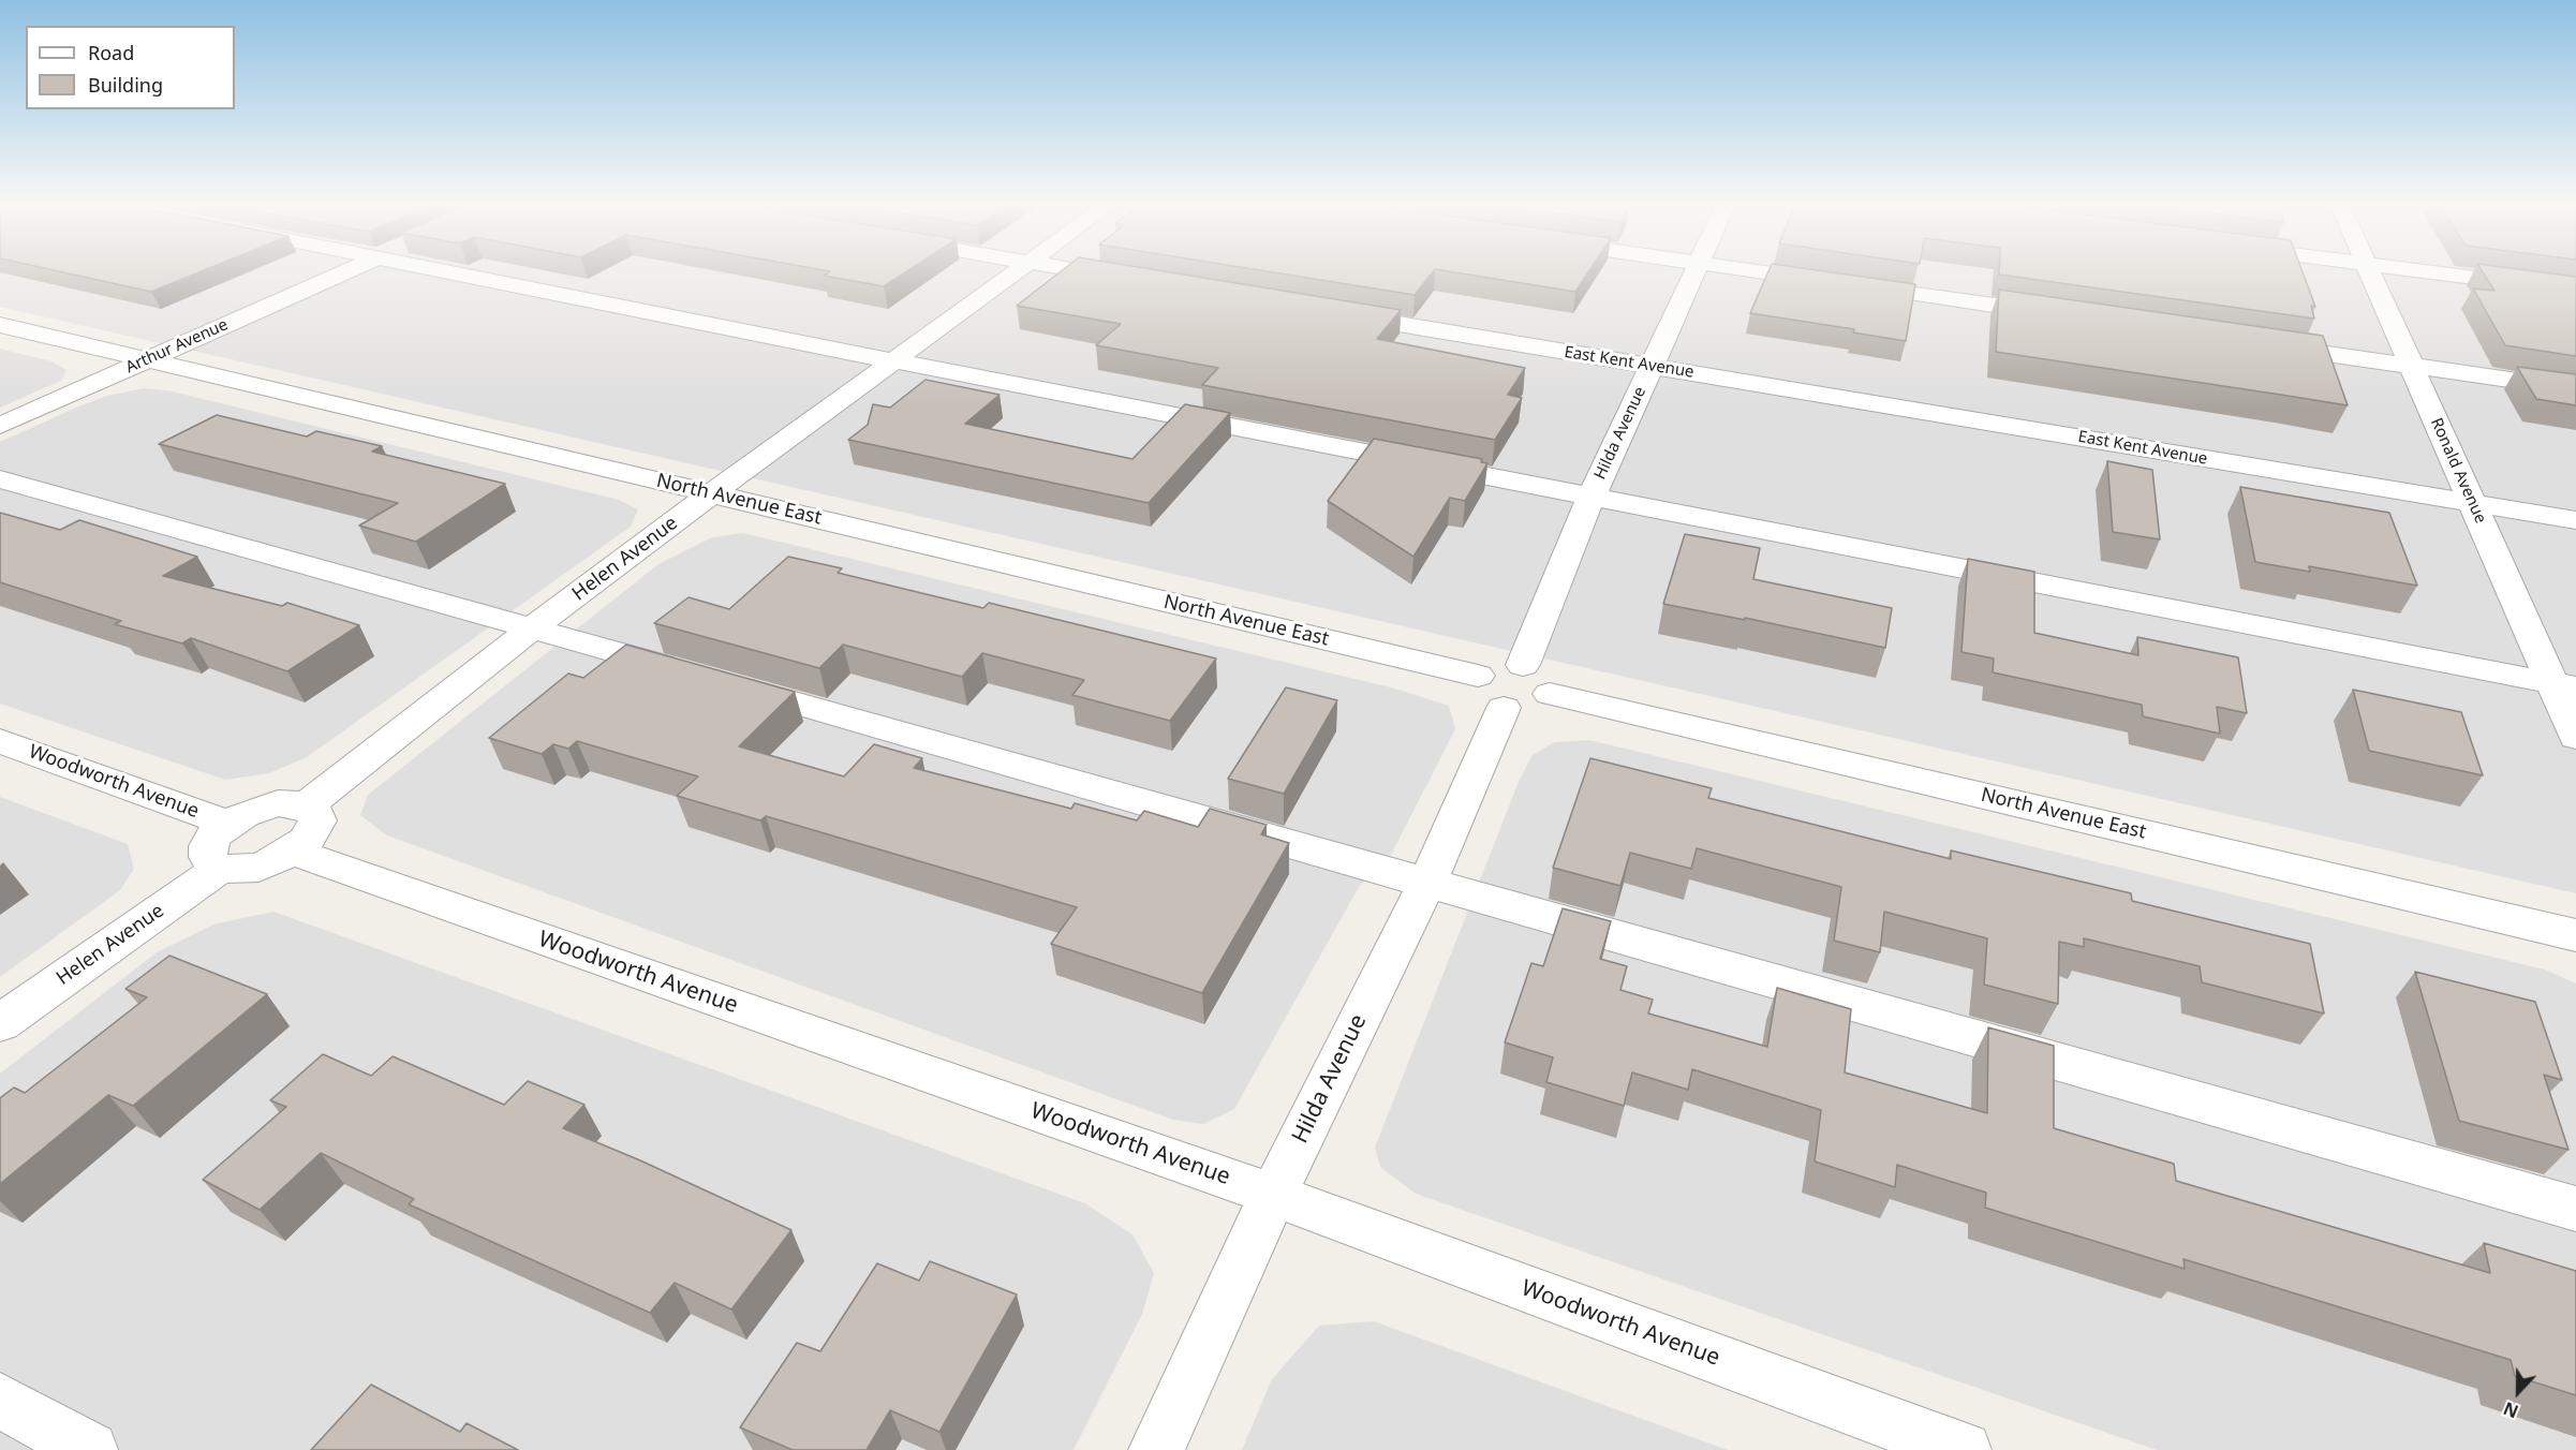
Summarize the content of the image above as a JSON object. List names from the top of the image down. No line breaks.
{"streets":{"street":["Arthur Avenue","East Kent Avenue","Hilda Avenue","Ronald Avenue","North Avenue East","Helen Avenue","Woodworth Avenue"]},"crossings":[["Arthur Avenue","North Avenue East"],["East Kent Avenue","Hilda Avenue"],["East Kent Avenue","Ronald Avenue"],["Hilda Avenue","North Avenue East"],["Hilda Avenue","Woodworth Avenue"],["North Avenue East","Helen Avenue"]],"legend":["Road","Building"],"north":"bottom"}
